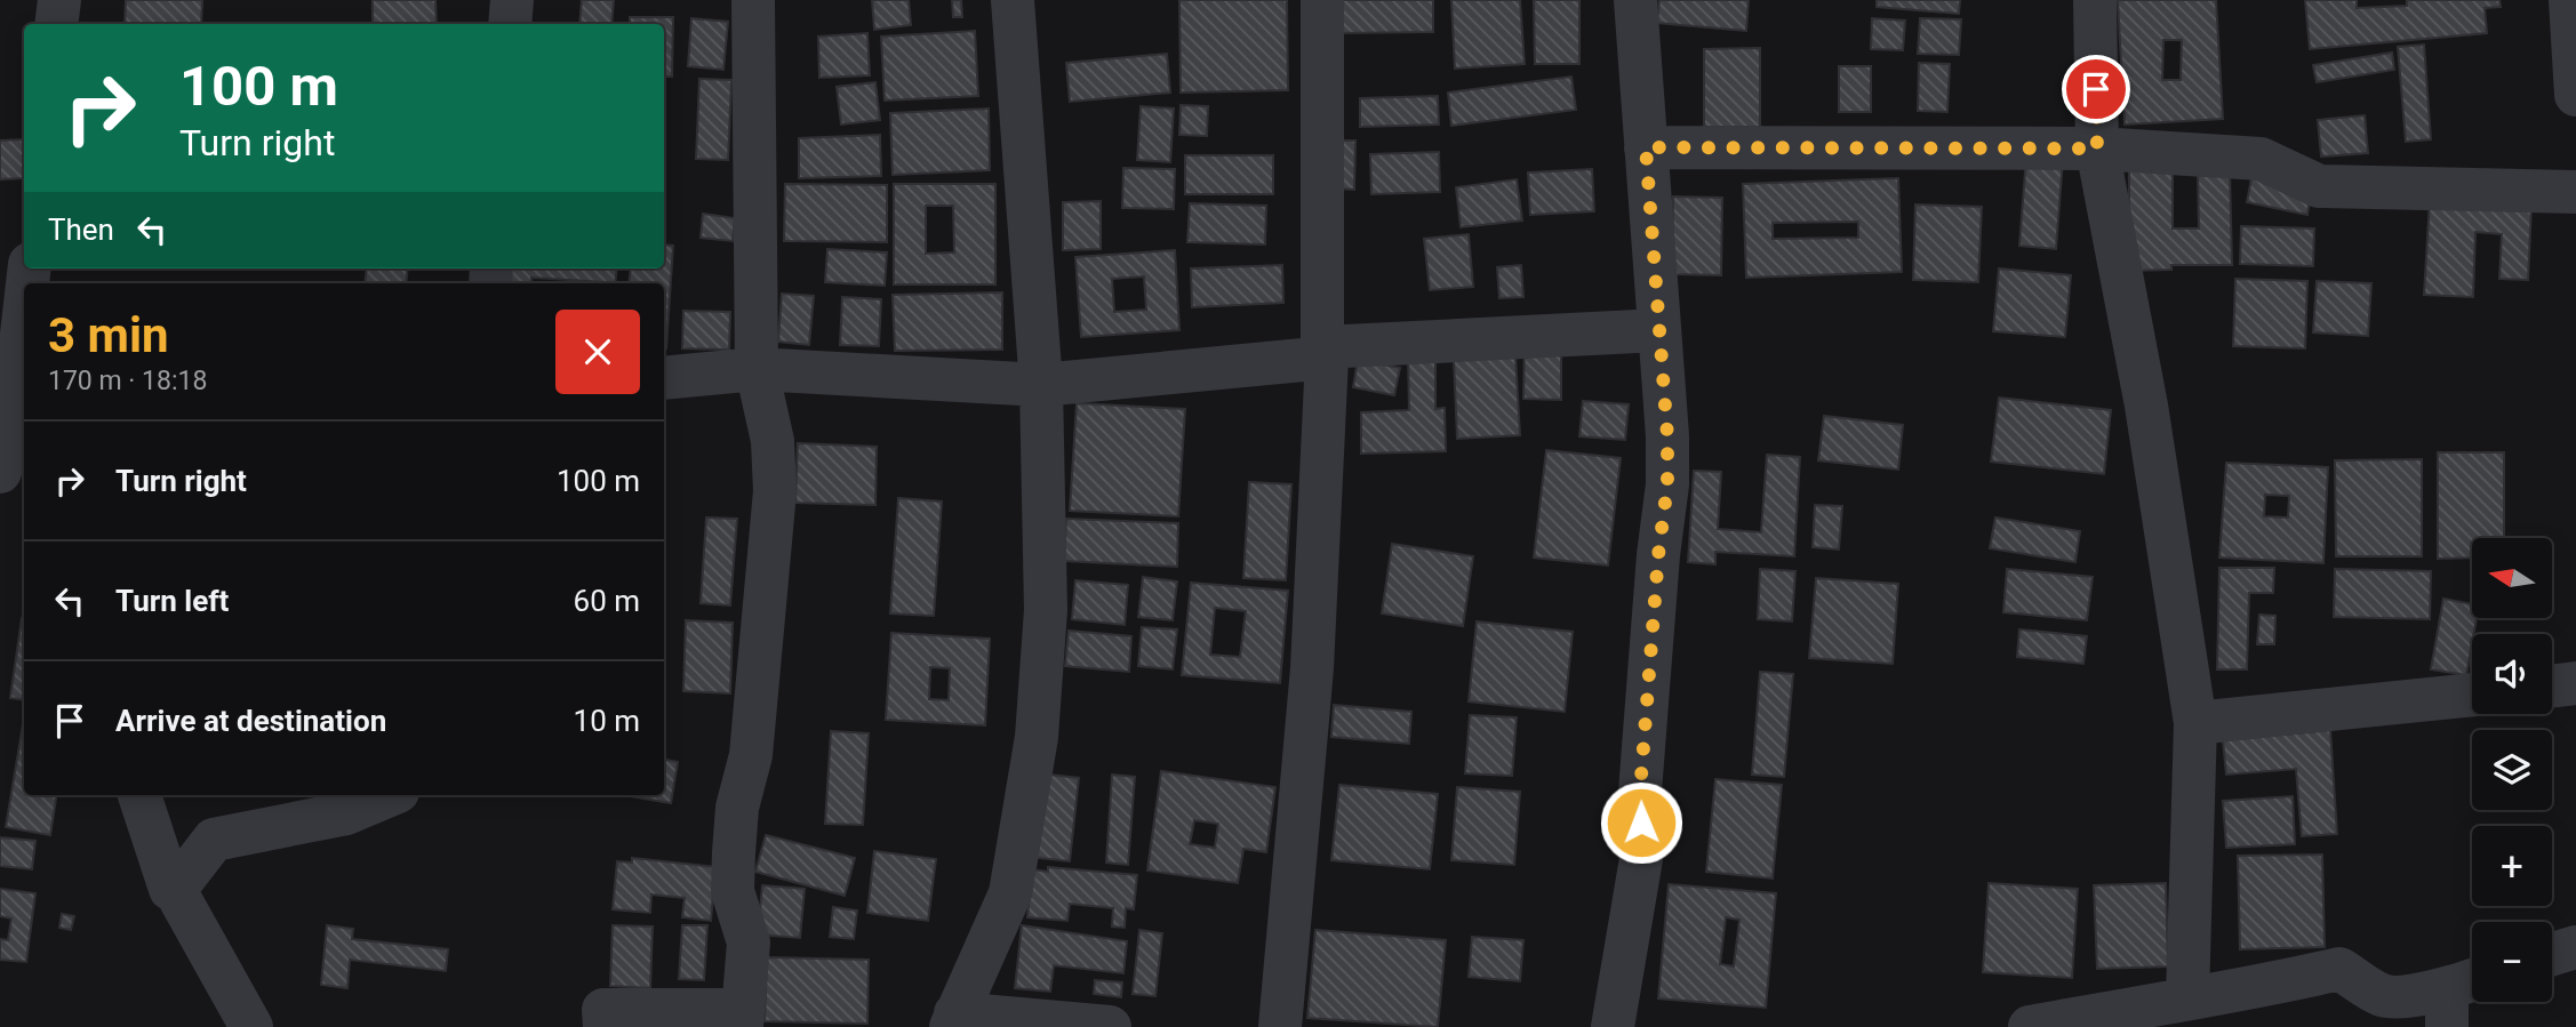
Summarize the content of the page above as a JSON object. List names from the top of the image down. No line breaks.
{"north":"left","page":{"turn":["100 m","Turn right"],"then":"Then","heading":["3 min","170 m · 18:18"],"list":[{"name":"Turn right","value":"100 m"},{"name":"Turn left","value":"60 m"},{"name":"Arrive at destination","value":"10 m"}],"map_buttons":["+","−"]}}
